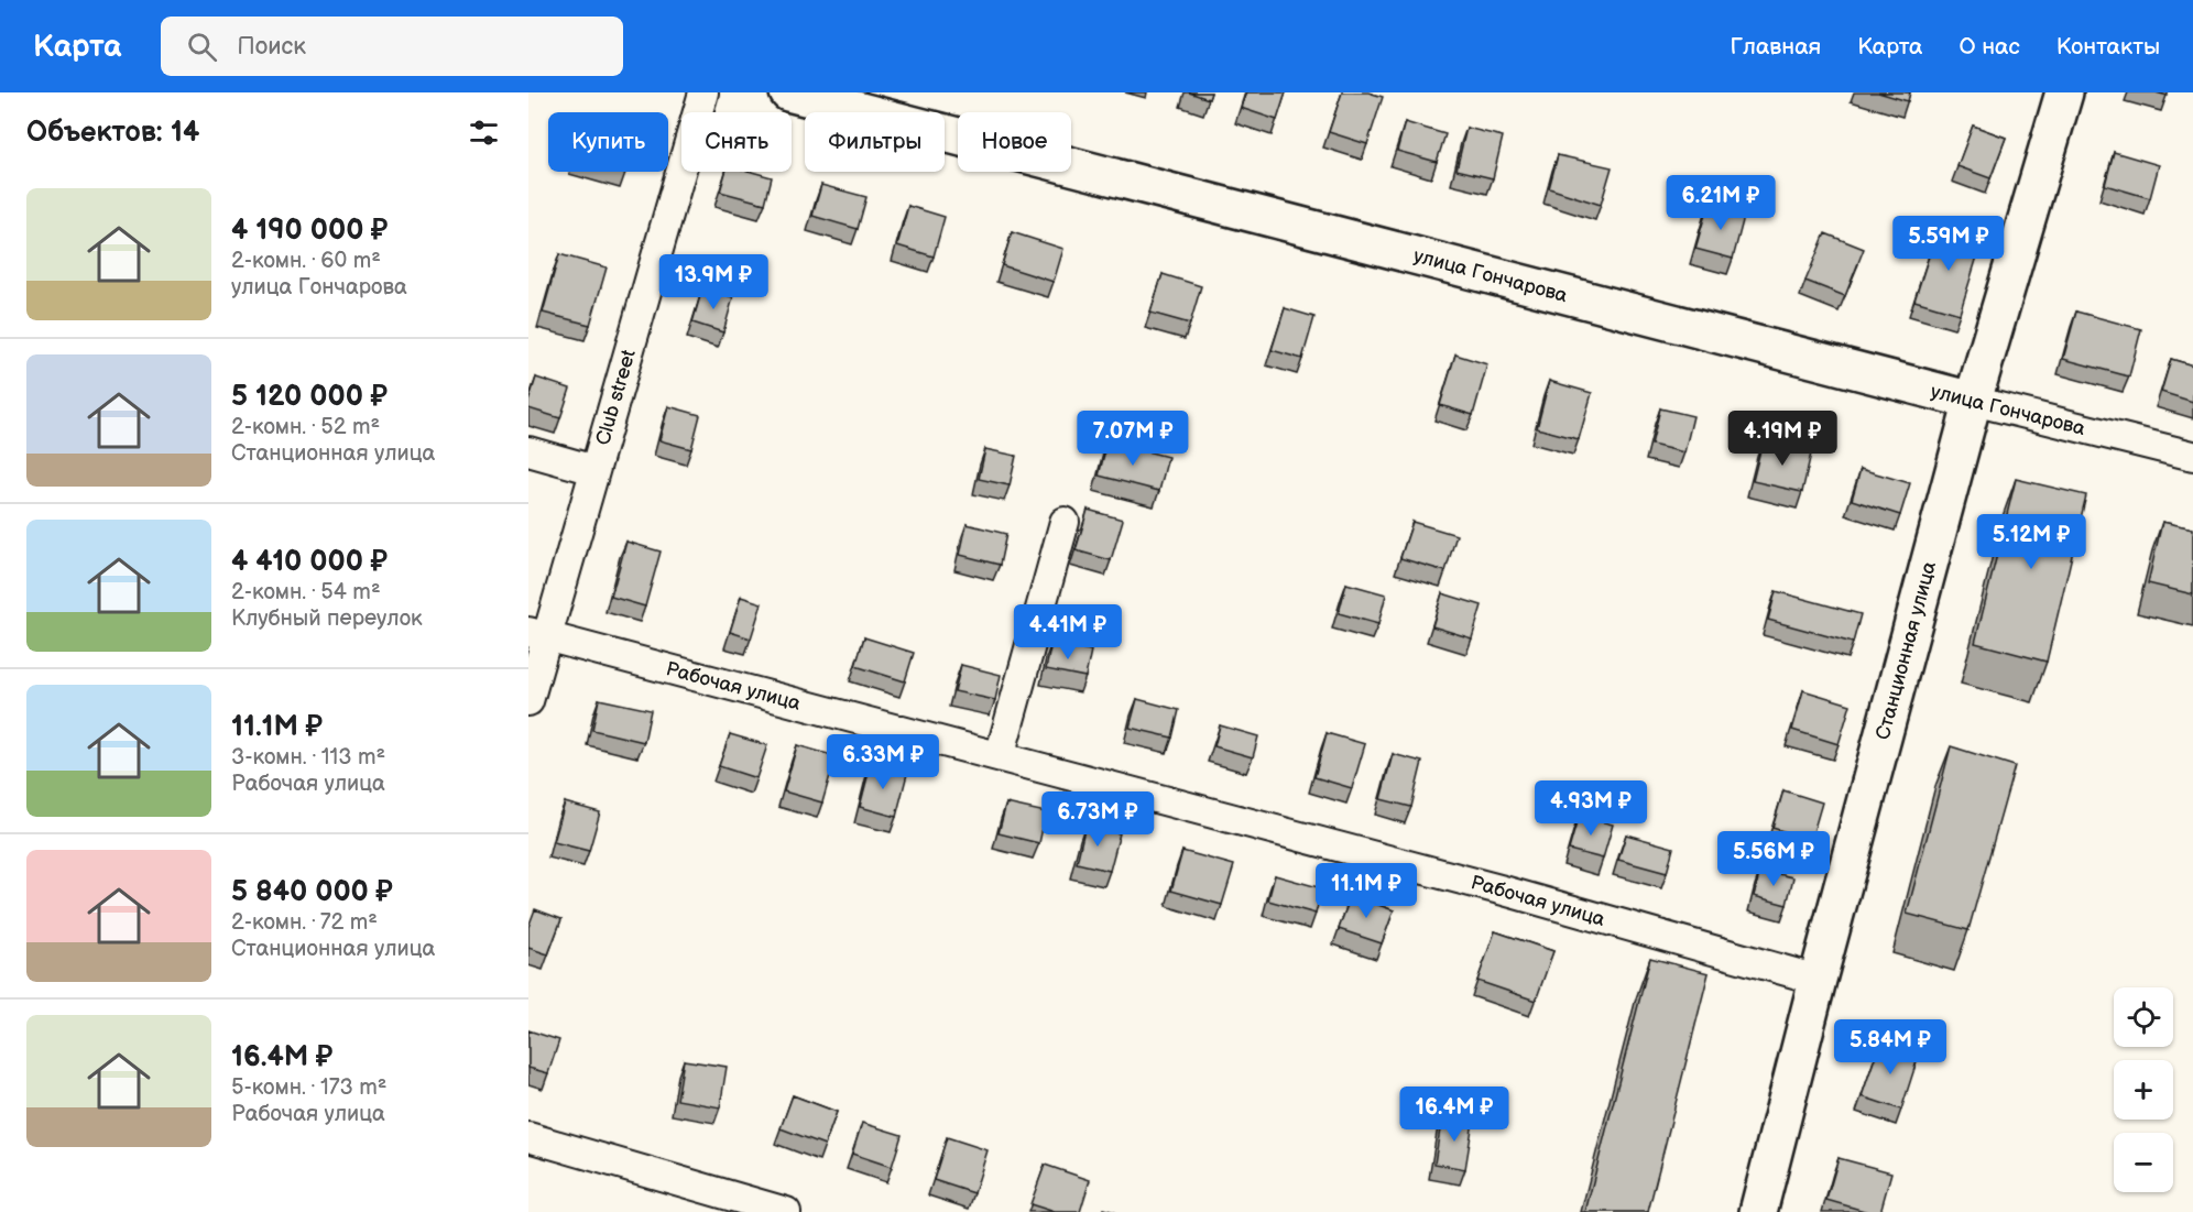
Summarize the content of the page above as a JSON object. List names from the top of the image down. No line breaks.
{"streets":{"street":["улица Гончарова","Club street","Станционная улица","Рабочая улица"]},"crossings":[["улица Гончарова","Станционная улица"],["Club street","Рабочая улица"],["Станционная улица","Рабочая улица"]],"page":{"header":"Карта","search":"Поиск","nav":["Главная","Карта","О нас","Контакты"],"heading":"Объектов: 14","chip":["Купить","Снять","Фильтры","Новое"],"list":[{"name":"4 190 000 ₽","note":"2-комн. · 60 m² · улица Гончарова"},{"name":"5 120 000 ₽","note":"2-комн. · 52 m² · Станционная улица"},{"name":"4 410 000 ₽","note":"2-комн. · 54 m² · Клубный переулок"},{"name":"11.1M ₽","note":"3-комн. · 113 m² · Рабочая улица"},{"name":"5 840 000 ₽","note":"2-комн. · 72 m² · Станционная улица"},{"name":"16.4M ₽","note":"5-комн. · 173 m² · Рабочая улица"}],"price":["6.21M ₽","5.59M ₽","13.9M ₽","7.07M ₽","4.19M ₽","5.12M ₽","4.41M ₽","6.33M ₽","4.93M ₽","6.73M ₽","5.56M ₽","11.1M ₽","5.84M ₽","16.4M ₽"],"map_buttons":["+","−"]}}
